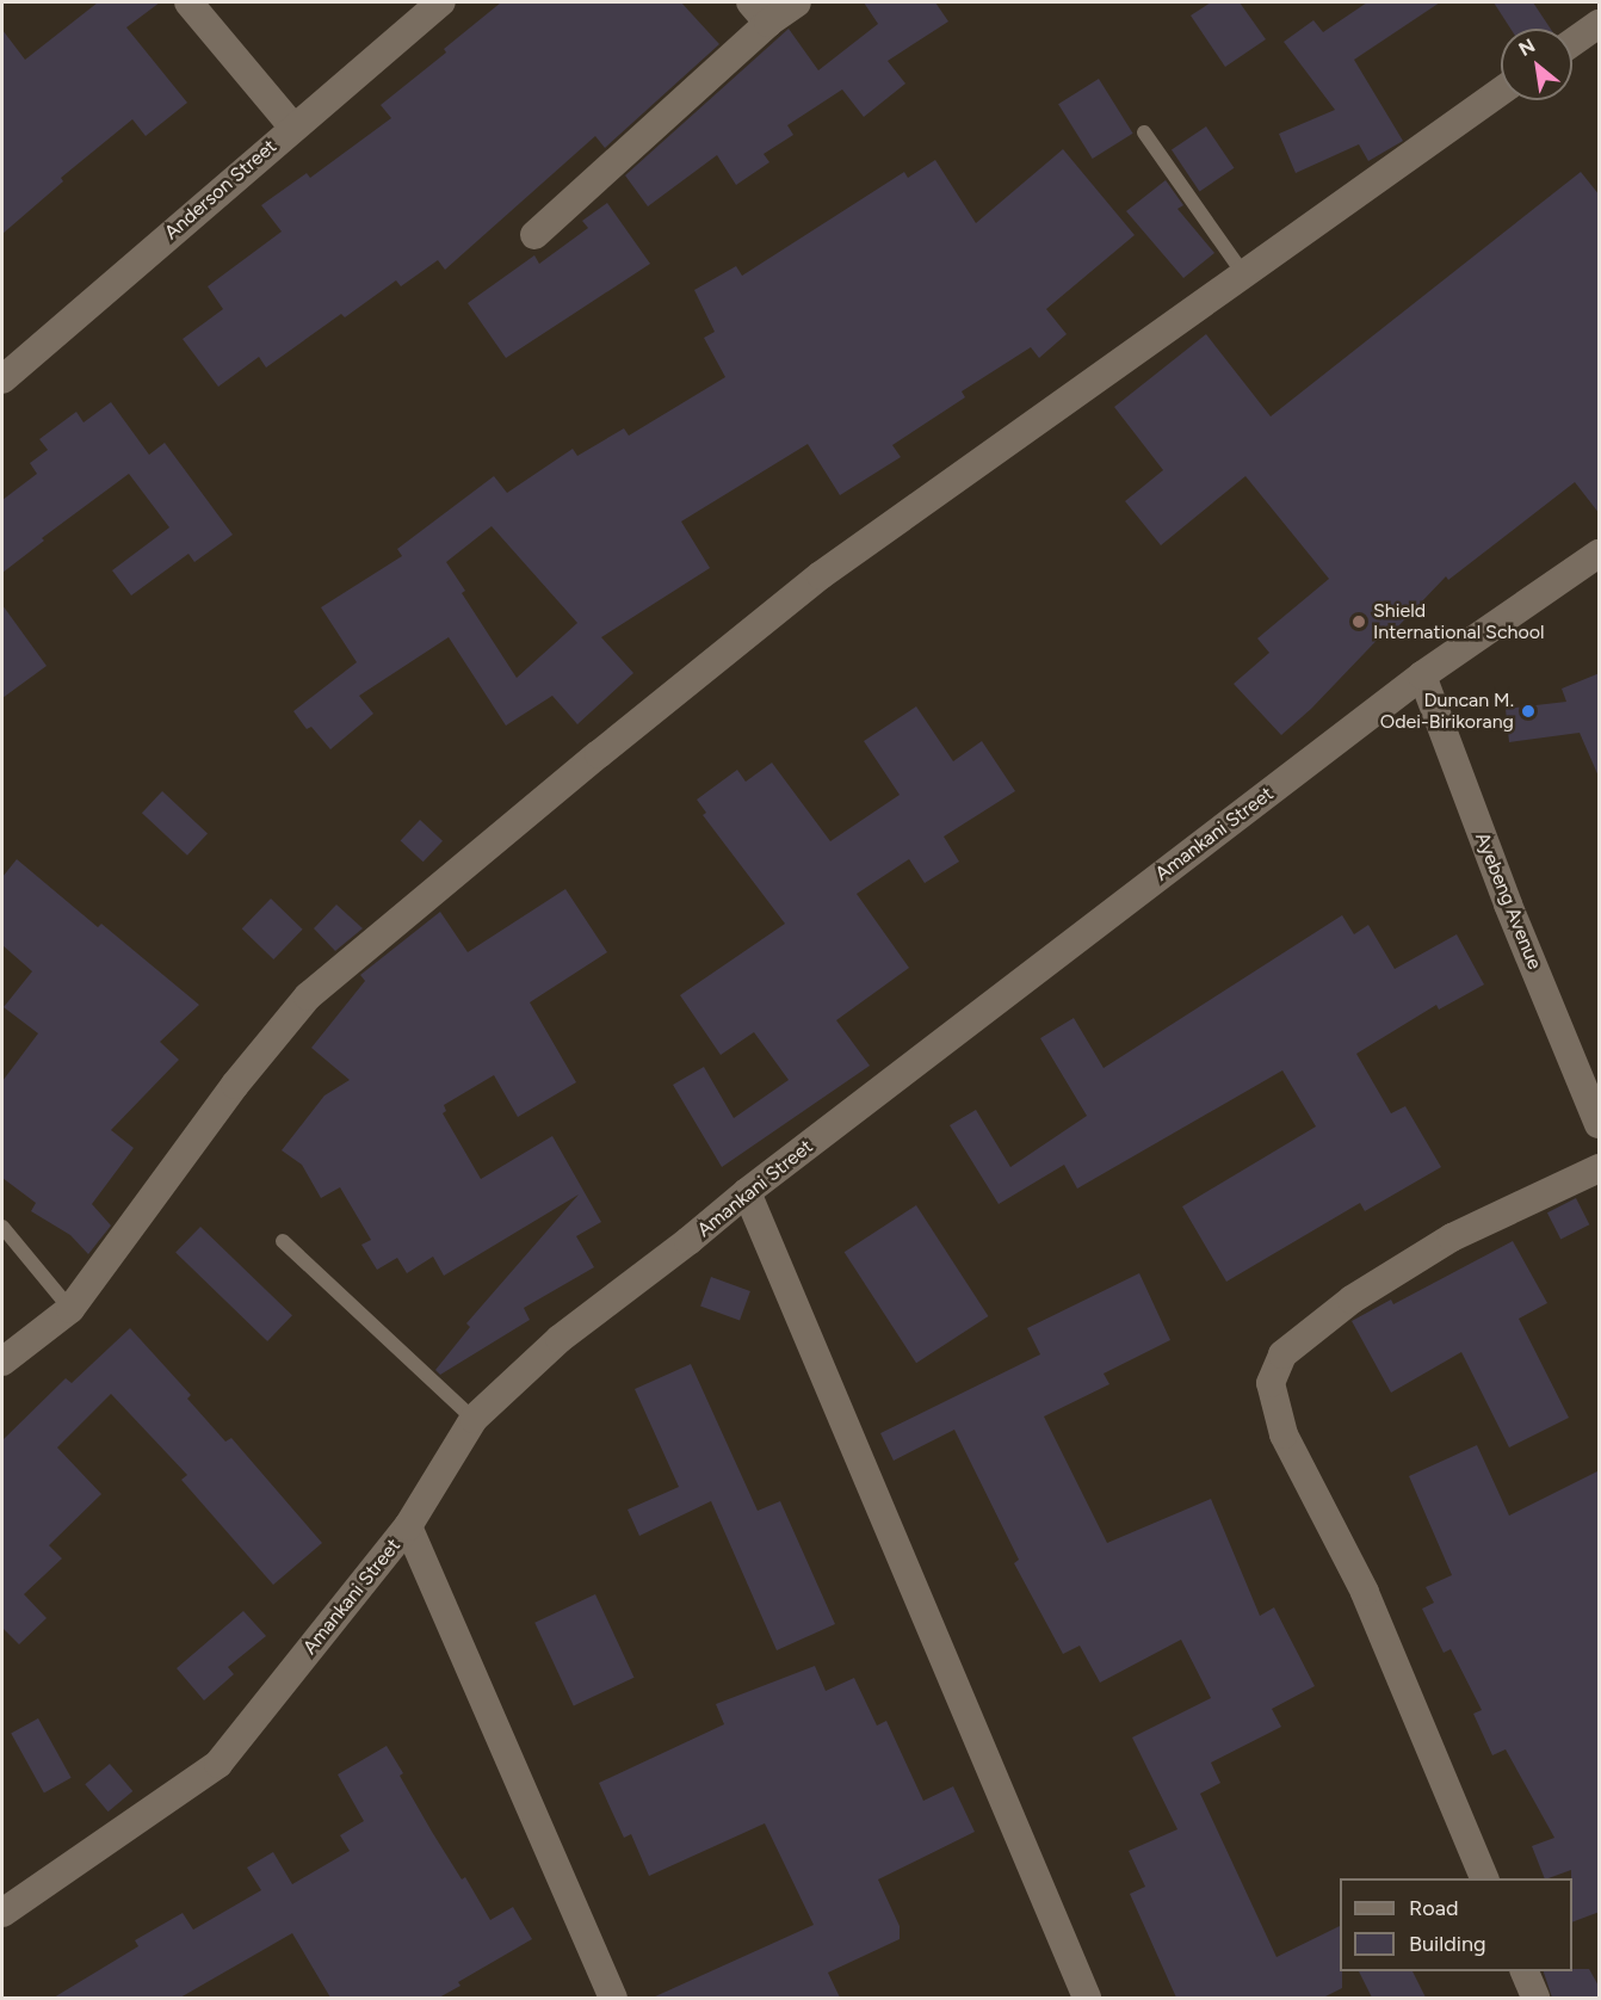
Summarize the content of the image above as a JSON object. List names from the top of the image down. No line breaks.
{"streets":{"street":["Anderson Street","Amankani Street","Ayebeng Avenue"]},"crossings":[["Amankani Street","Ayebeng Avenue"]],"places":["Shield International School","Duncan M. Odei-Birikorang"],"legend":["Road","Building"],"north":"top left"}
